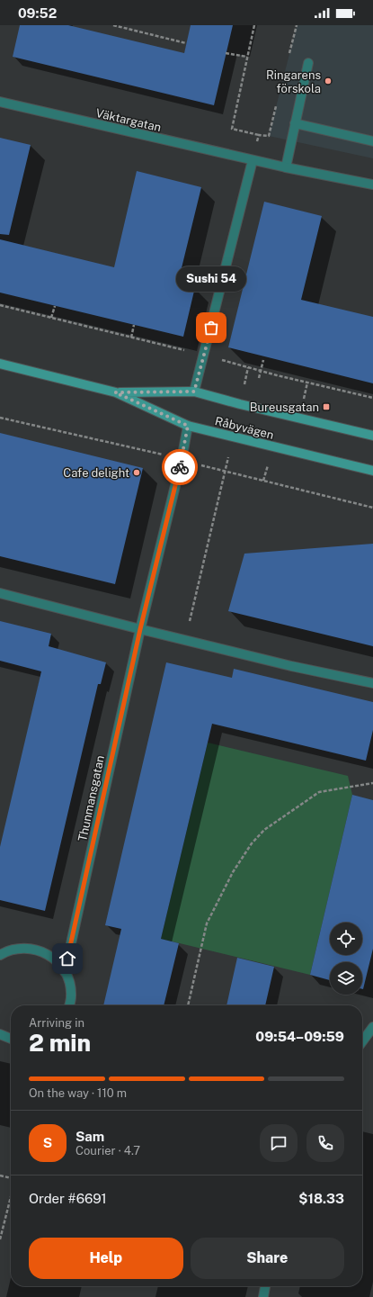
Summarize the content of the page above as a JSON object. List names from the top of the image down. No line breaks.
{"streets":{"main road":["Råbyvägen"],"street":["Väktargatan","Thunmansgatan"]},"crossings":[["Råbyvägen","Thunmansgatan"]],"places":{"other":["Ringarens förskola","Sushi 54","Cafe delight"],"transit":["Bureusgatan"]},"page":{"status":"09:52","bubble":"Sushi 54","heading":["2 min","Arriving in","09:54–09:59"],"panel":["Sam","Courier · 4.7","Order #6691","$18.33"],"bar":"On the way · 110 m","round":"S","buttons":["Help","Share"]}}
